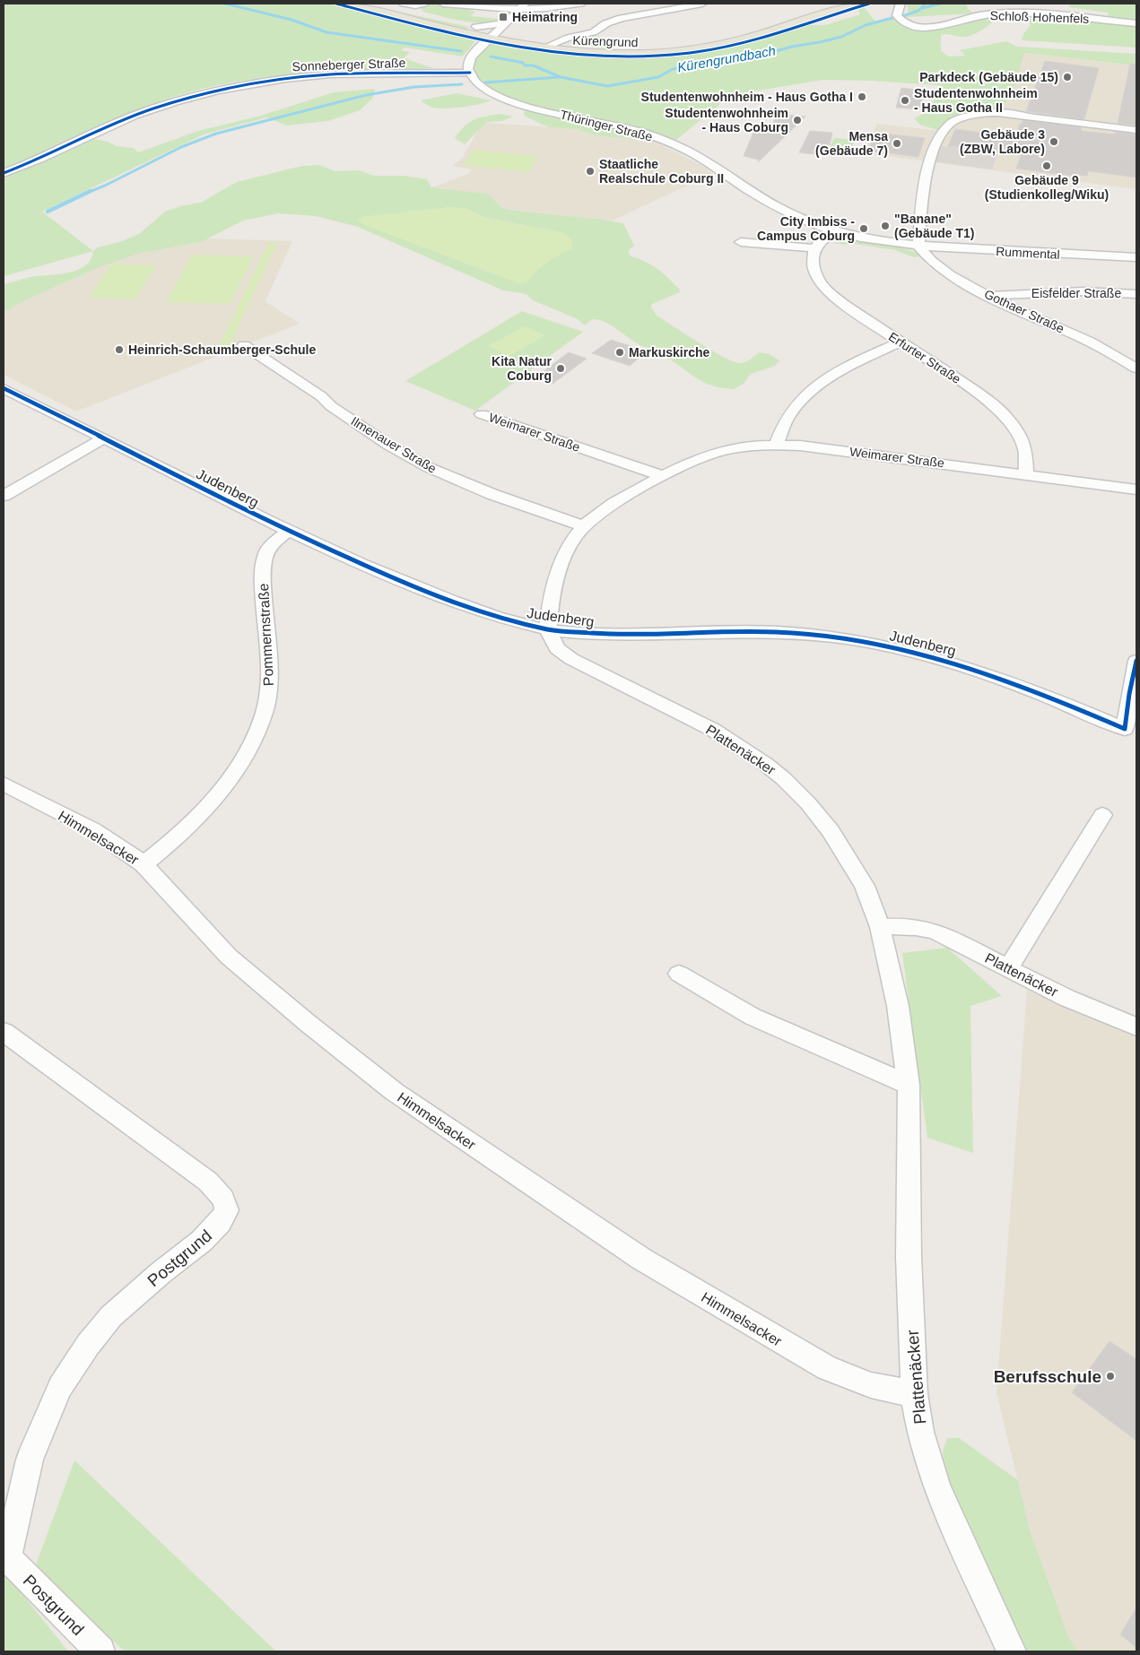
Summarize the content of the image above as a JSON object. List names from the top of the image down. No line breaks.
{"streets":{"main road":["Kürengrund"],"street":["Schloß Hohenfels","Sonneberger Straße","Thüringer Straße","Rummental","Eisfelder Straße","Gothaer Straße","Erfurter Straße","Weimarer Straße","Ilmenauer Straße","Judenberg","Pommernstraße","Plattenäcker","Himmelsacker","Postgrund"]},"crossings":[["Sonneberger Straße","Thüringer Straße"],["Thüringer Straße","Rummental"],["Thüringer Straße","Gothaer Straße"],["Rummental","Gothaer Straße"],["Eisfelder Straße","Gothaer Straße"],["Erfurter Straße","Weimarer Straße"],["Weimarer Straße","Ilmenauer Straße"],["Weimarer Straße","Judenberg"],["Weimarer Straße","Plattenäcker"],["Judenberg","Pommernstraße"],["Judenberg","Plattenäcker"],["Pommernstraße","Himmelsacker"],["Plattenäcker","Himmelsacker"]],"water":["Kürengrundbach"],"places":{"transit":["Heimatring"],"other":["Parkdeck (Gebäude 15)","Studentenwohnheim - Haus Gotha I","Studentenwohnheim - Haus Gotha II","Studentenwohnheim - Haus Coburg","Gebäude 3 (ZBW, Labore)","Mensa (Gebäude 7)","Gebäude 9 (Studienkolleg/Wiku)","Staatliche Realschule Coburg II","\"Banane\" (Gebäude T1)","City Imbiss - Campus Coburg","Heinrich-Schaumberger-Schule","Markuskirche","Kita Natur Coburg","Berufsschule"]}}
